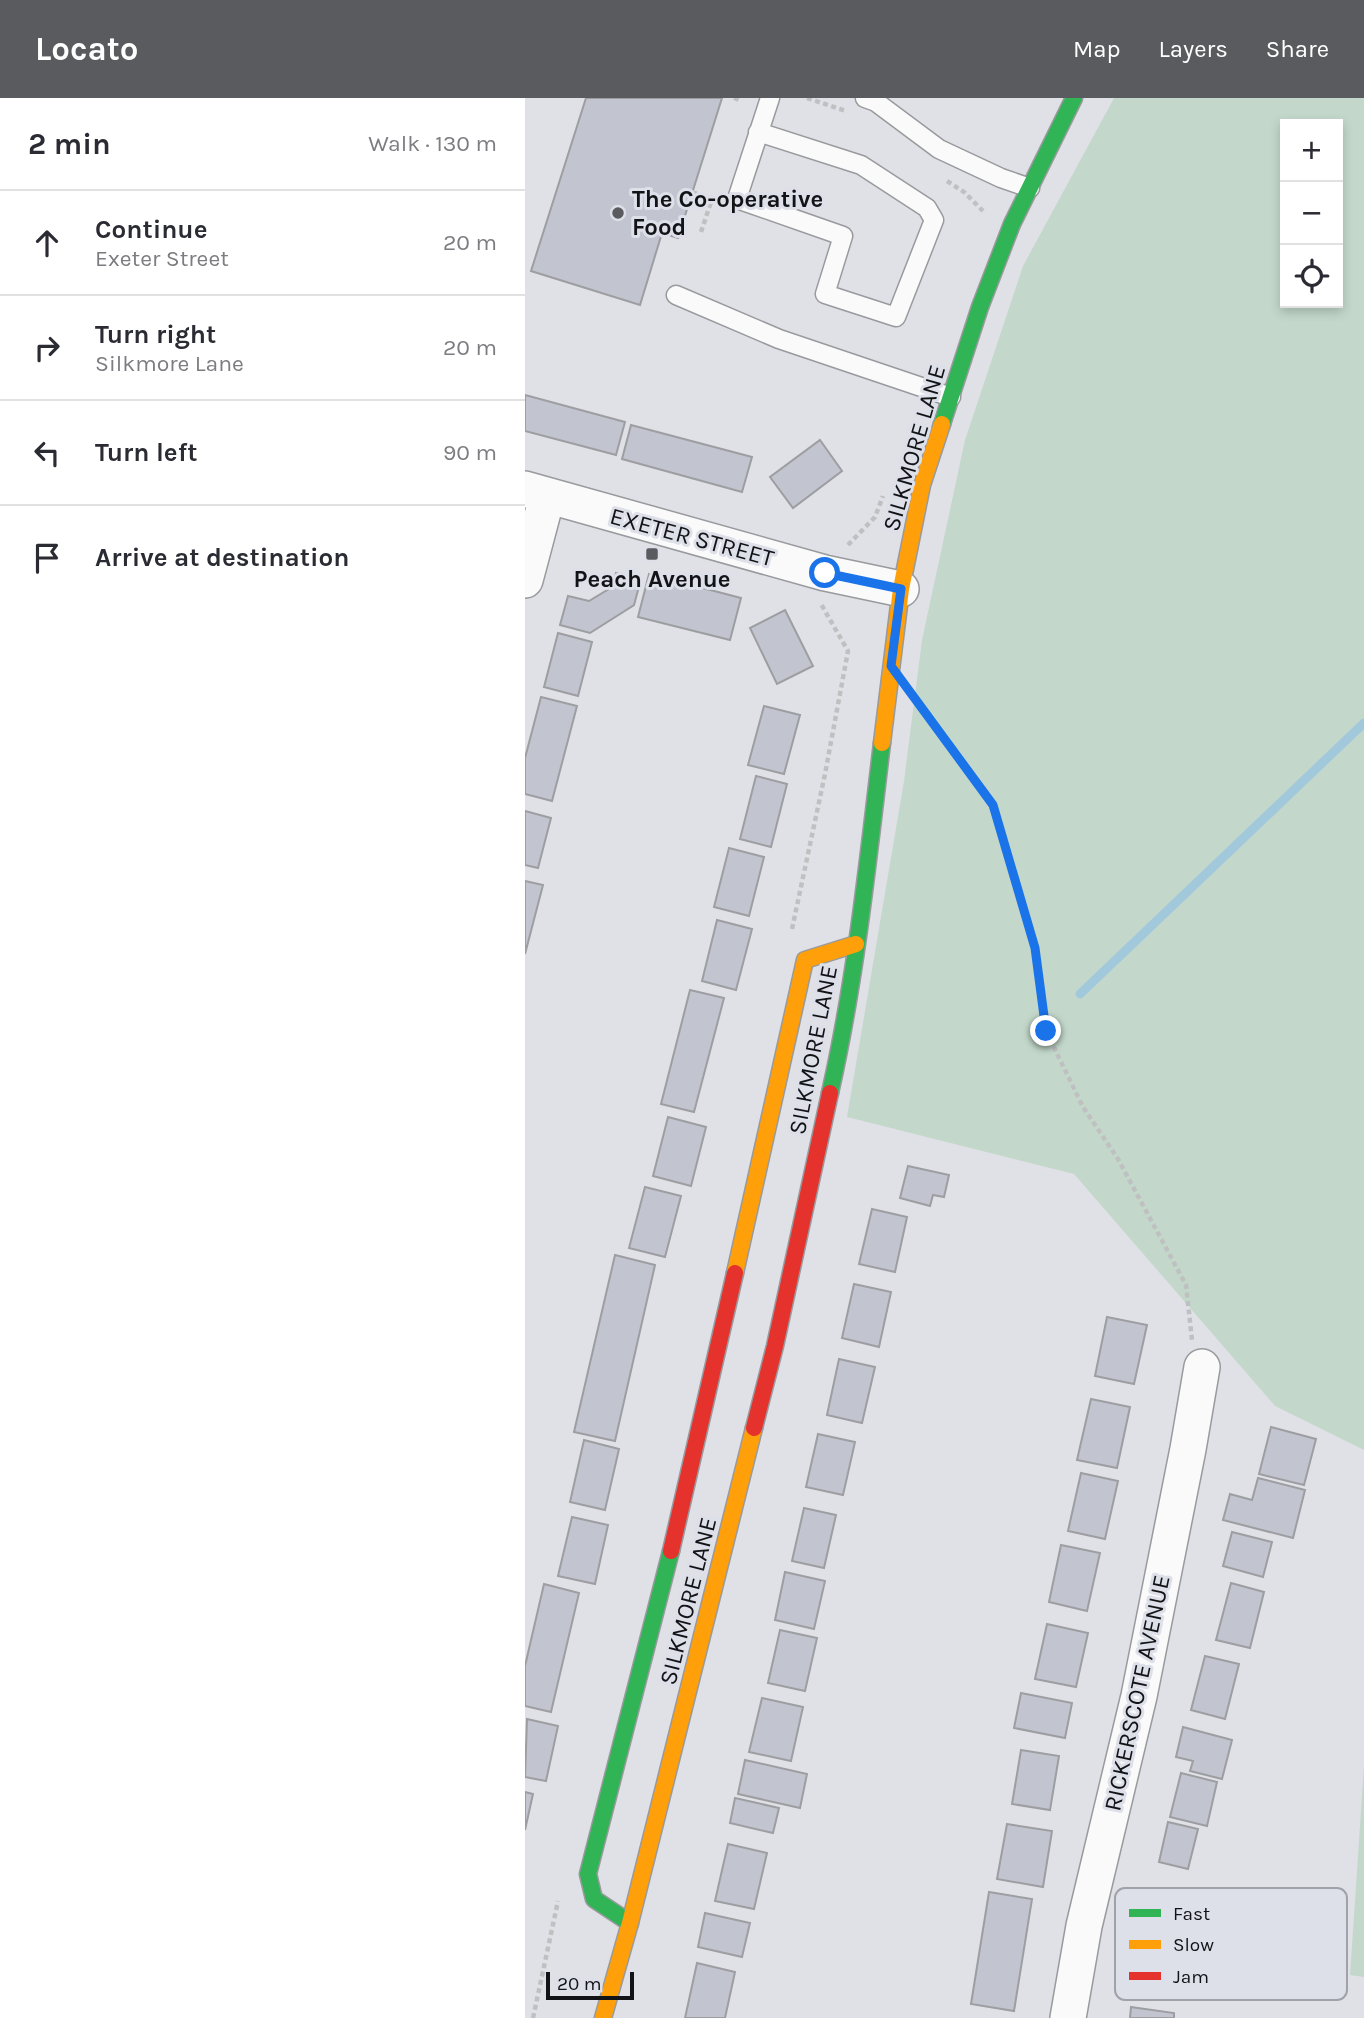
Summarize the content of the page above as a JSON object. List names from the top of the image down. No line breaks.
{"streets":{"street":["SILKMORE LANE","EXETER STREET","RICKERSCOTE AVENUE"]},"crossings":[["SILKMORE LANE","EXETER STREET"]],"places":{"other":["The Co-operative Food"],"transit":["Peach Avenue"]},"legend":["Fast","Slow","Jam"],"scale_bar":"20 m","page":{"header":"Locato","nav":["Map","Layers","Share"],"heading":["2 min","Walk · 130 m"],"map_buttons":["+","−"],"list":[["Continue","Exeter Street","20 m"],["Turn right","Silkmore Lane","20 m"],["Turn left","90 m"],"Arrive at destination"],"scale":"20 m"}}
